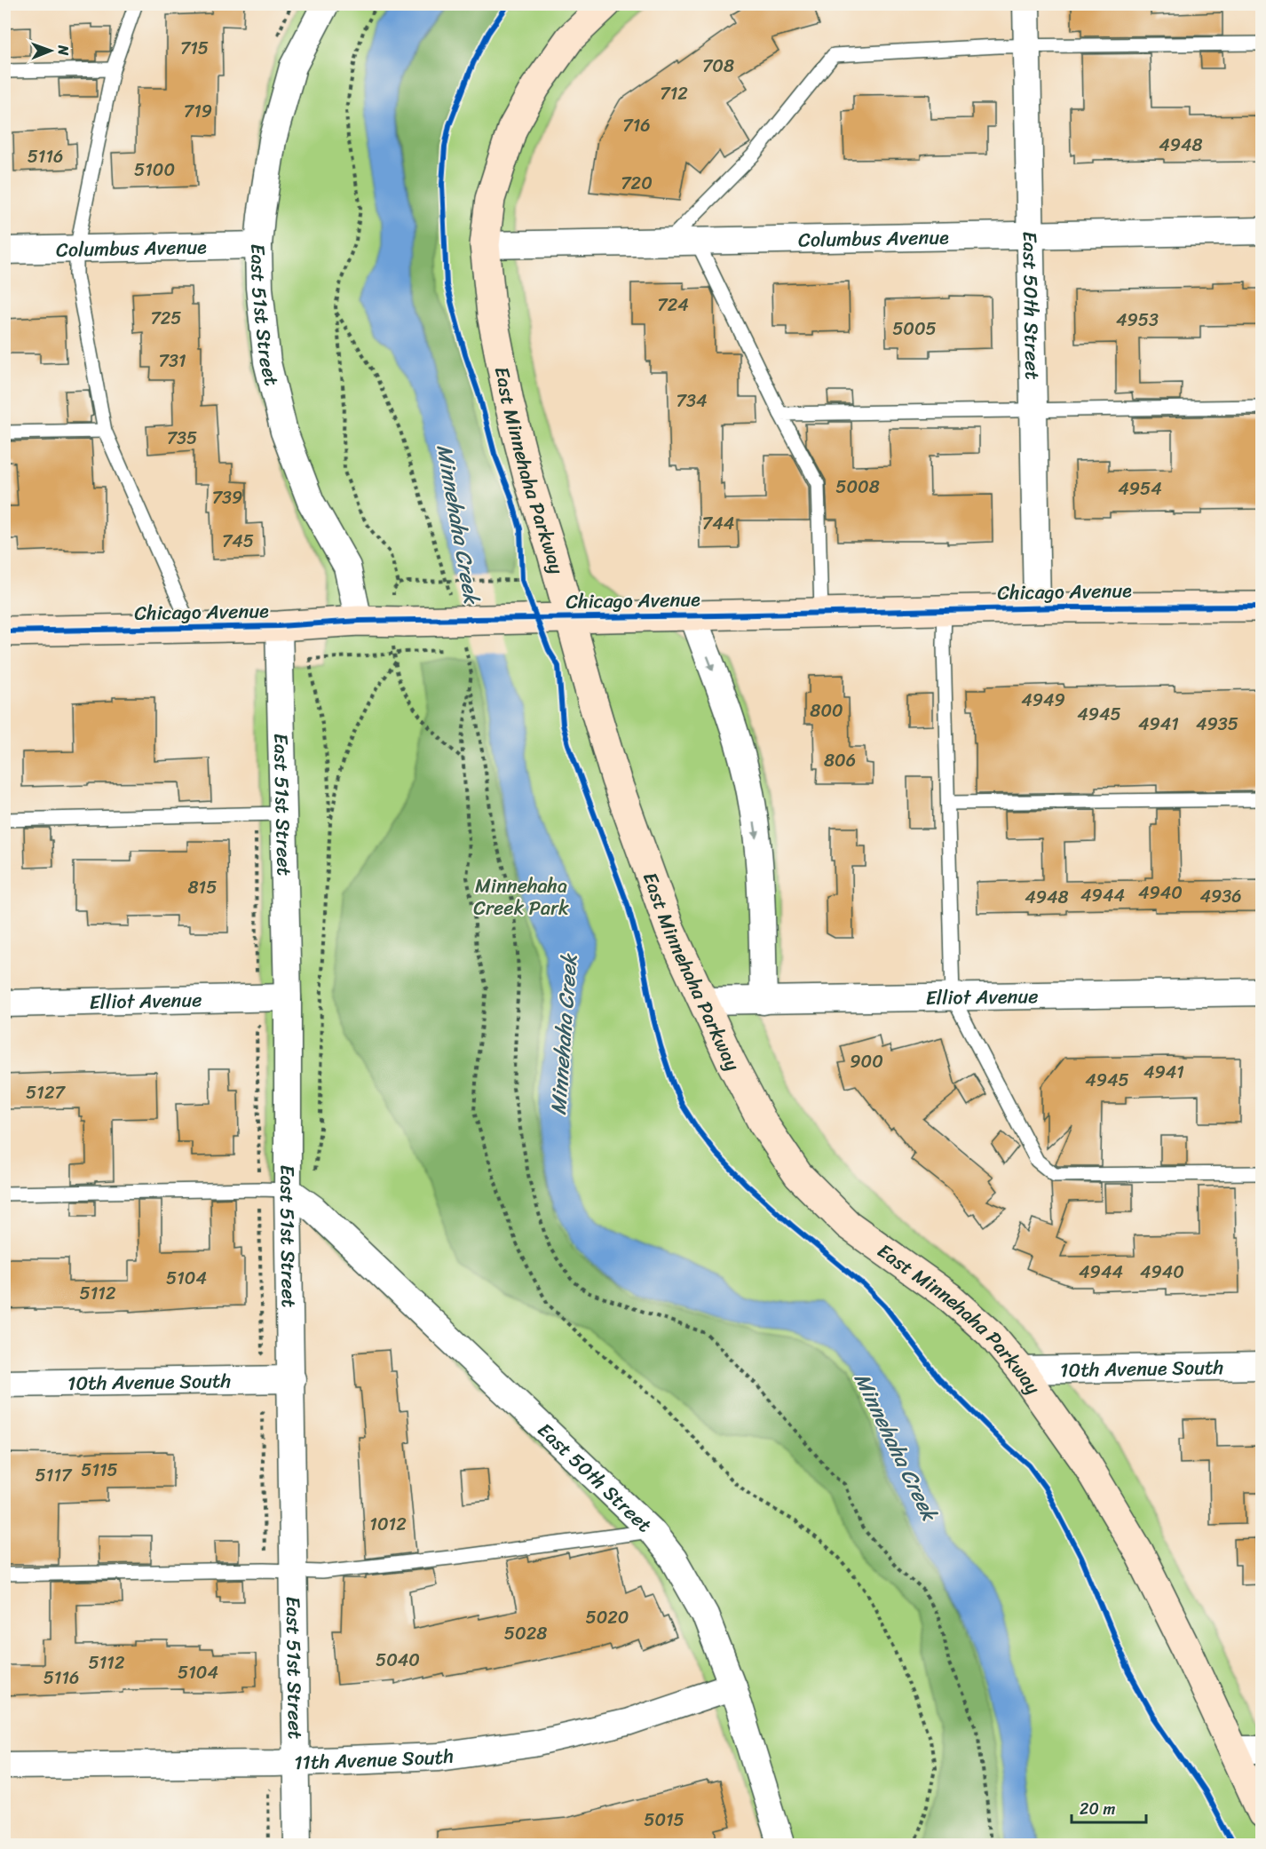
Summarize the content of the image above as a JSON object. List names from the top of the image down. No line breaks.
{"streets":{"street":["Columbus Avenue","East 50th Street","East 51st Street","East Minnehaha Parkway","Chicago Avenue","Elliot Avenue","10th Avenue South","11th Avenue South"]},"crossings":[["Columbus Avenue","East 50th Street"],["Columbus Avenue","East 51st Street"],["Columbus Avenue","East Minnehaha Parkway"],["East 50th Street","East 51st Street"],["East 50th Street","Chicago Avenue"],["East 50th Street","11th Avenue South"],["East 51st Street","Chicago Avenue"],["East 51st Street","Elliot Avenue"],["East 51st Street","10th Avenue South"],["East 51st Street","11th Avenue South"],["East Minnehaha Parkway","Chicago Avenue"],["East Minnehaha Parkway","Elliot Avenue"],["East Minnehaha Parkway","10th Avenue South"]],"water":["Minnehaha Creek"],"parks":["Minnehaha Creek Park"],"house_numbers":["715","708","712","719","716","4948","5116","5100","720","724","725","4953","5005","731","734","735","5008","4954","739","744","745","4949","800","4945","4941","4935","806","815","4940","4944","4936","4948","900","4941","4945","5127","4944","4940","5104","5112","5115","5117","1012","5020","5028","5040","5112","5104","5116","5015"],"scale_bar":"20 m","north":"right"}
